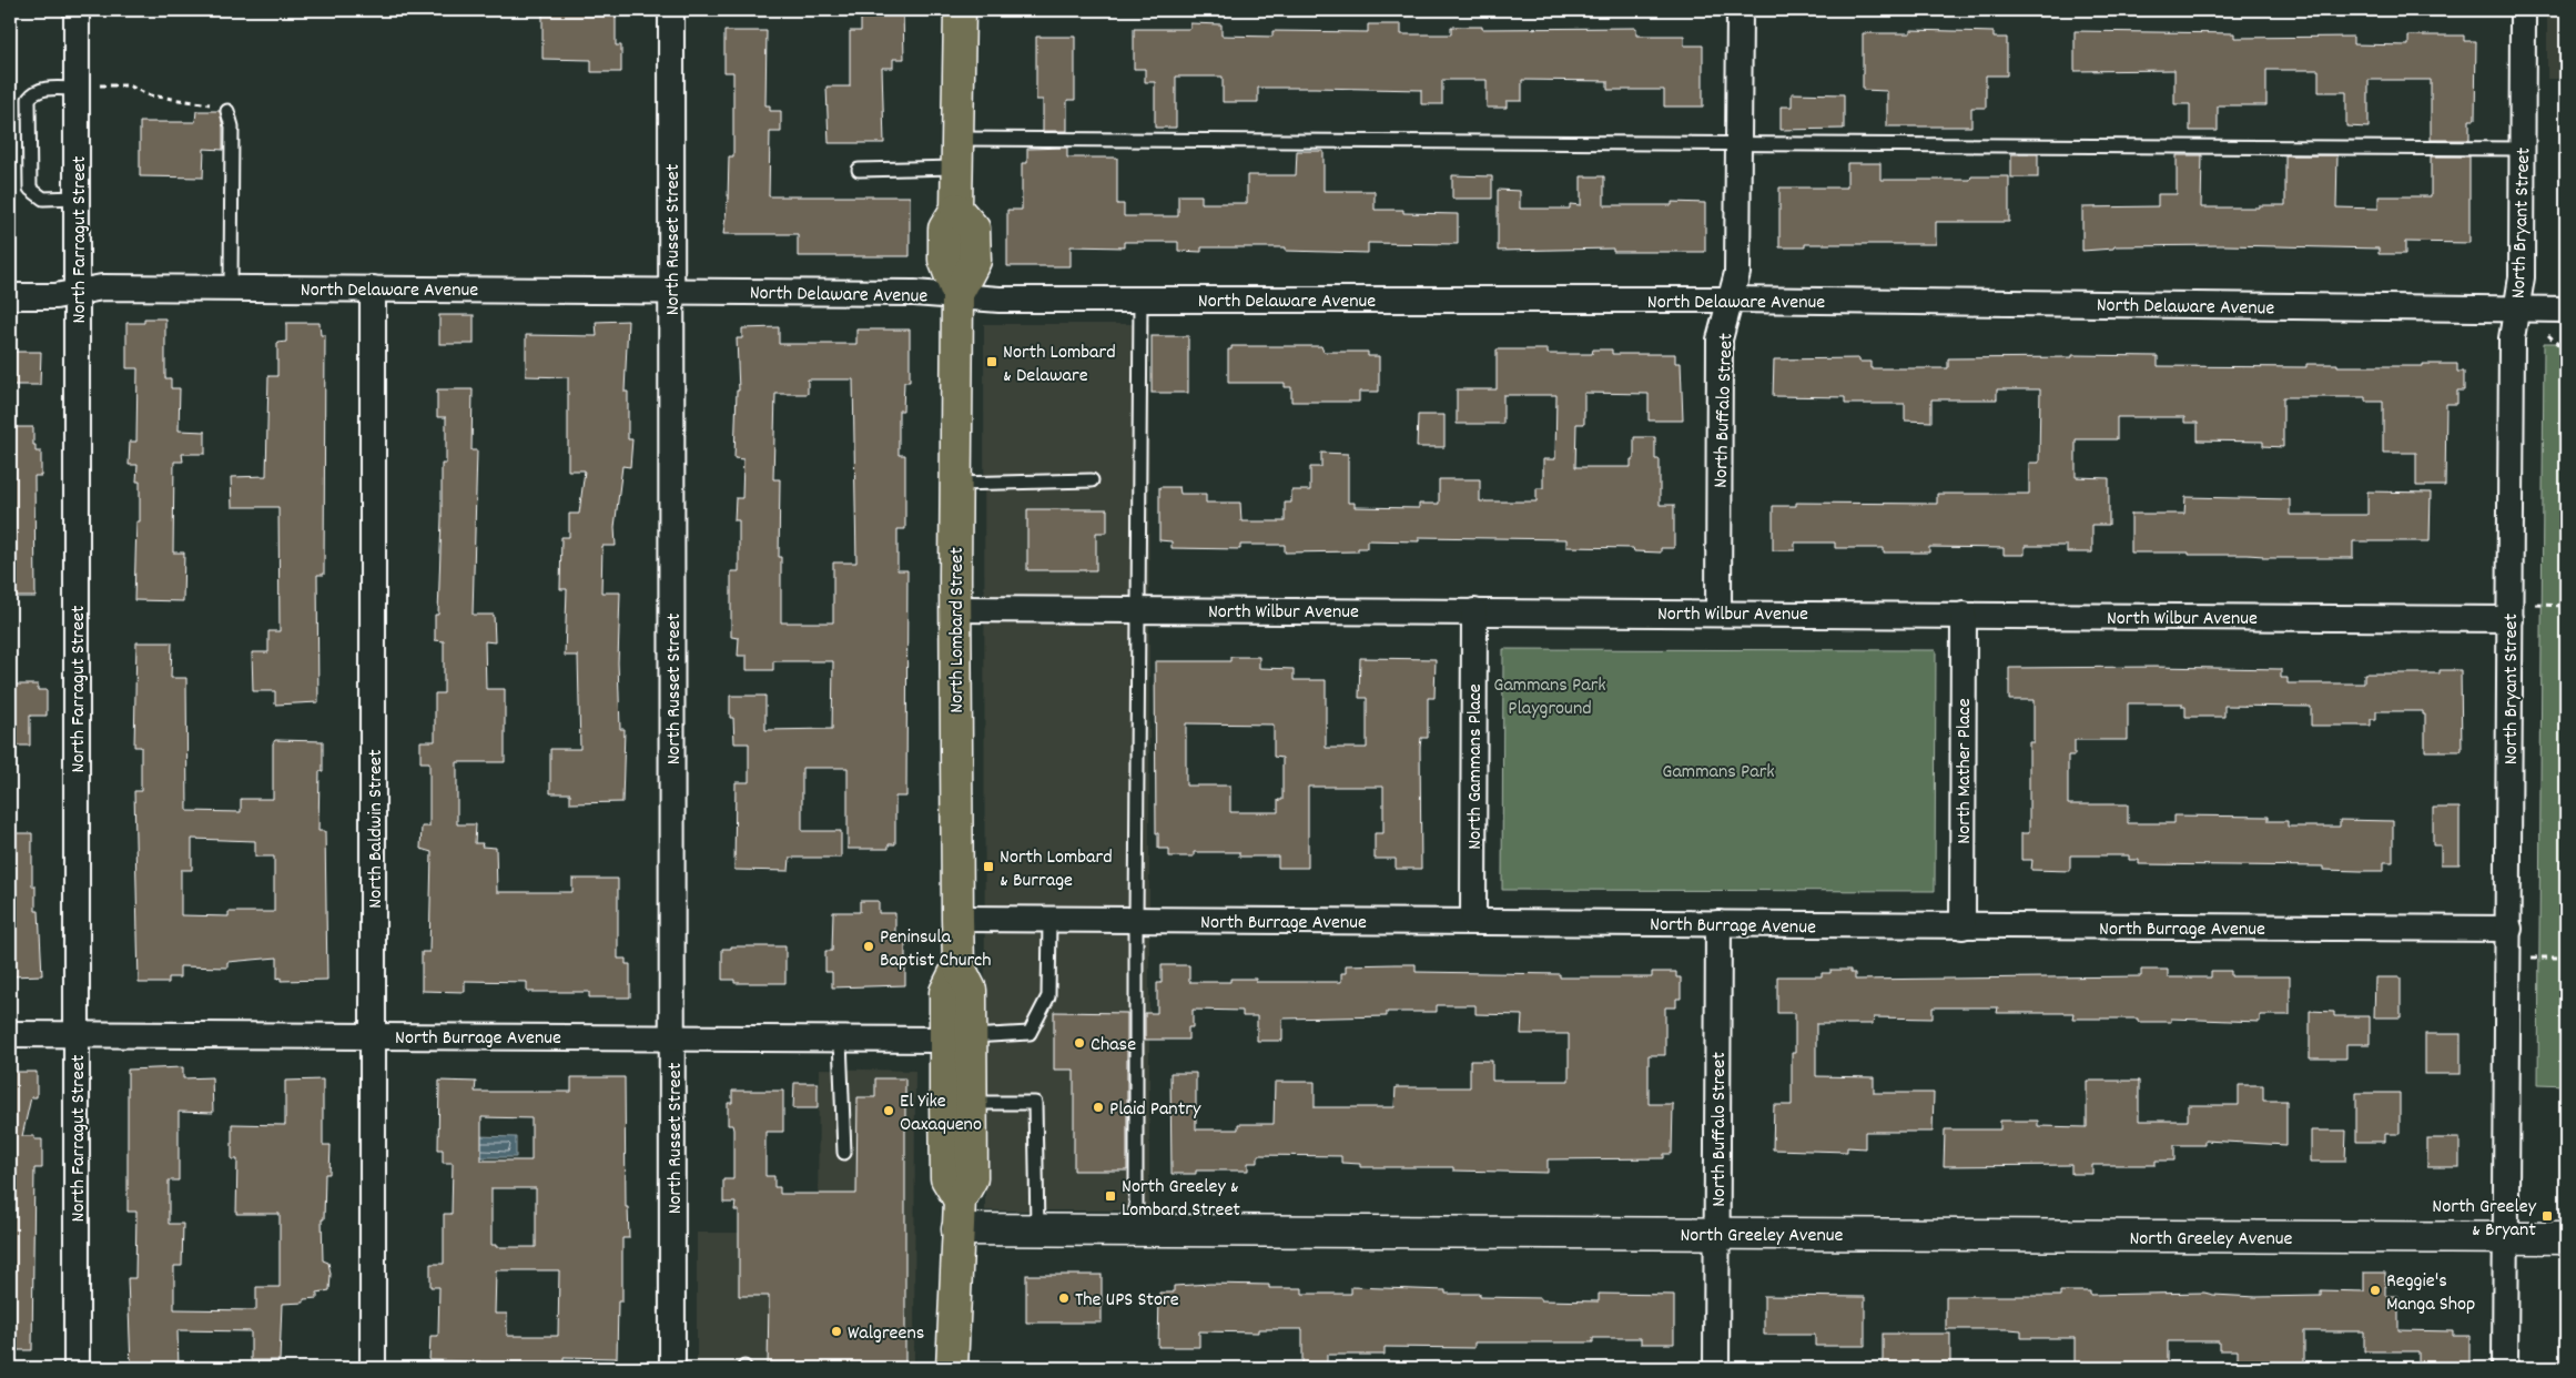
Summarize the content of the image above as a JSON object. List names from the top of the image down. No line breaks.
{"streets":{"main road":["North Lombard Street"],"street":["North Bryant Street","North Farragut Street","North Russet Street","North Delaware Avenue","North Buffalo Street","North Wilbur Avenue","North Gammans Place","North Mather Place","North Baldwin Street","North Burrage Avenue","North Greeley Avenue"]},"crossings":[["North Bryant Street","North Delaware Avenue"],["North Bryant Street","North Wilbur Avenue"],["North Bryant Street","North Burrage Avenue"],["North Bryant Street","North Greeley Avenue"],["North Farragut Street","North Delaware Avenue"],["North Farragut Street","North Burrage Avenue"],["North Russet Street","North Delaware Avenue"],["North Russet Street","North Burrage Avenue"],["North Delaware Avenue","North Buffalo Street"],["North Delaware Avenue","North Lombard Street"],["North Delaware Avenue","North Baldwin Street"],["North Buffalo Street","North Wilbur Avenue"],["North Buffalo Street","North Burrage Avenue"],["North Buffalo Street","North Greeley Avenue"],["North Wilbur Avenue","North Lombard Street"],["North Wilbur Avenue","North Gammans Place"],["North Wilbur Avenue","North Mather Place"],["North Lombard Street","North Burrage Avenue"],["North Lombard Street","North Greeley Avenue"],["North Gammans Place","North Burrage Avenue"],["North Mather Place","North Burrage Avenue"],["North Baldwin Street","North Burrage Avenue"]],"parks":["Gammans Park Playground","Gammans Park"],"places":{"transit":["North Lombard & Delaware","North Lombard & Burrage","North Greeley & Lombard Street","North Greeley & Bryant"],"other":["Peninsula Baptist Church","Chase","Plaid Pantry","El Yike Oaxaqueno","Reggie's Manga Shop","The UPS Store","Walgreens"]}}
